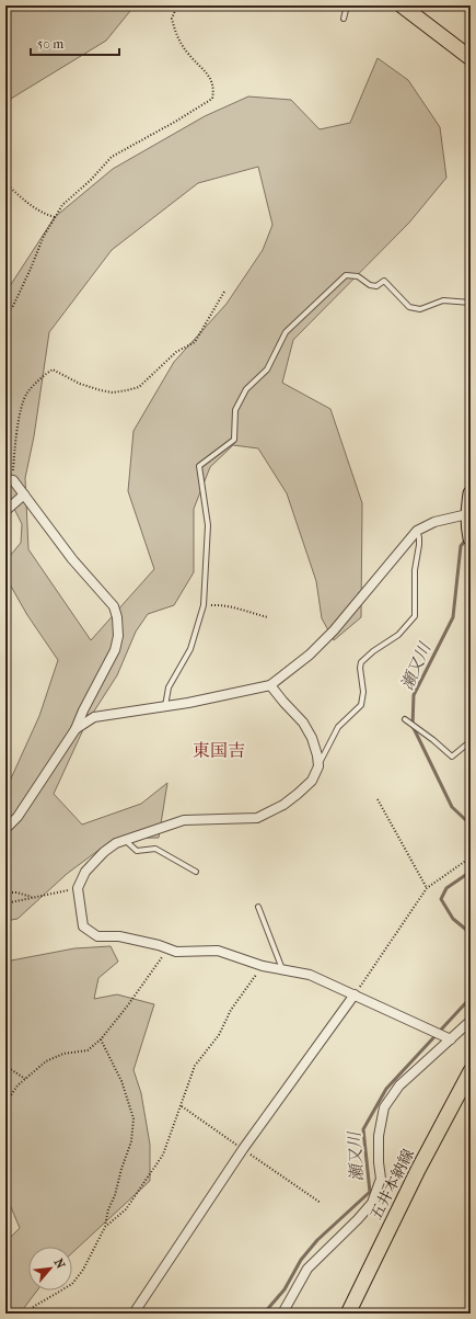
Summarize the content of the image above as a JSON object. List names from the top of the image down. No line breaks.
{"streets":{"main road":["五井本納線"]},"districts":["東国吉"],"water":["瀬又川"],"scale_bar":"50 m","north":"top right"}
